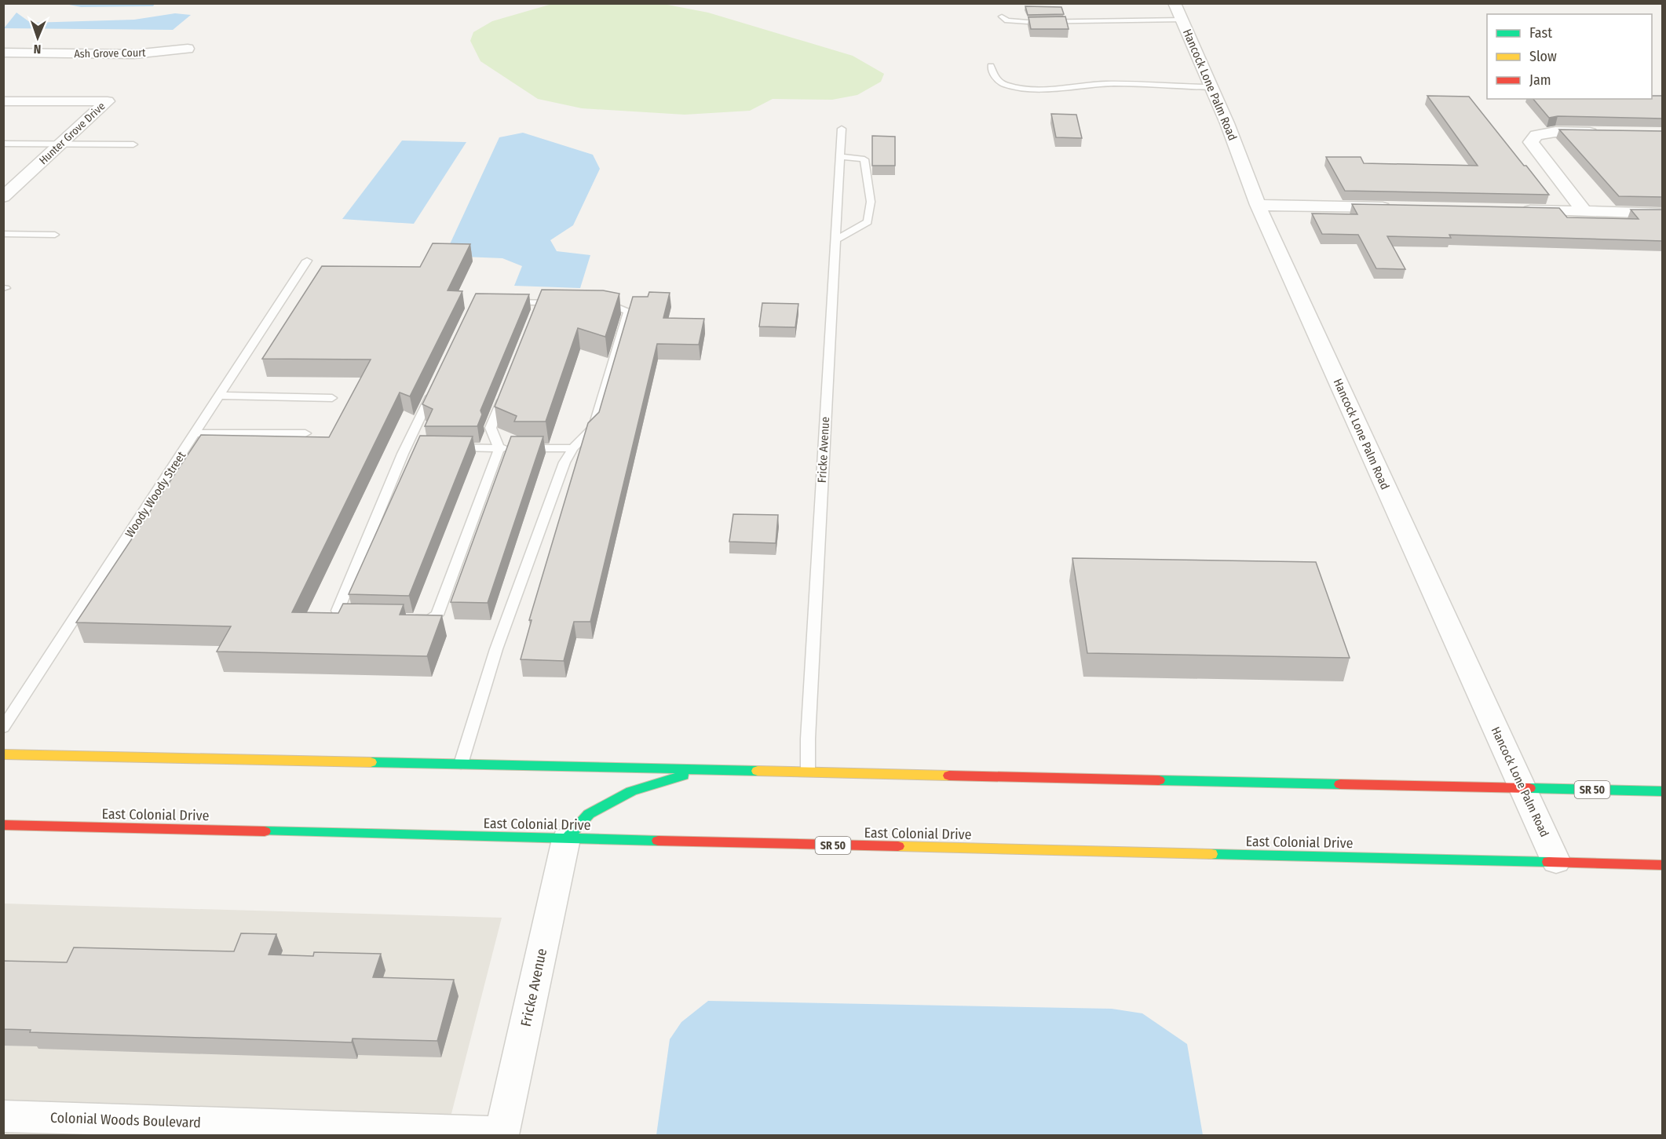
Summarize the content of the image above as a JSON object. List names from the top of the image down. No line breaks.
{"streets":{"highway":["SR 50","East Colonial Drive"],"street":["Ash Grove Court","Hancock Lone Palm Road","Hunter Grove Drive","Fricke Avenue","Colonial Woods Boulevard"],"lane":["Woody Woody Street"]},"crossings":[["Hancock Lone Palm Road","SR 50"],["Hancock Lone Palm Road","East Colonial Drive"],["Fricke Avenue","SR 50"],["Fricke Avenue","East Colonial Drive"],["Fricke Avenue","Colonial Woods Boulevard"]],"legend":["Fast","Slow","Jam"],"north":"bottom"}
